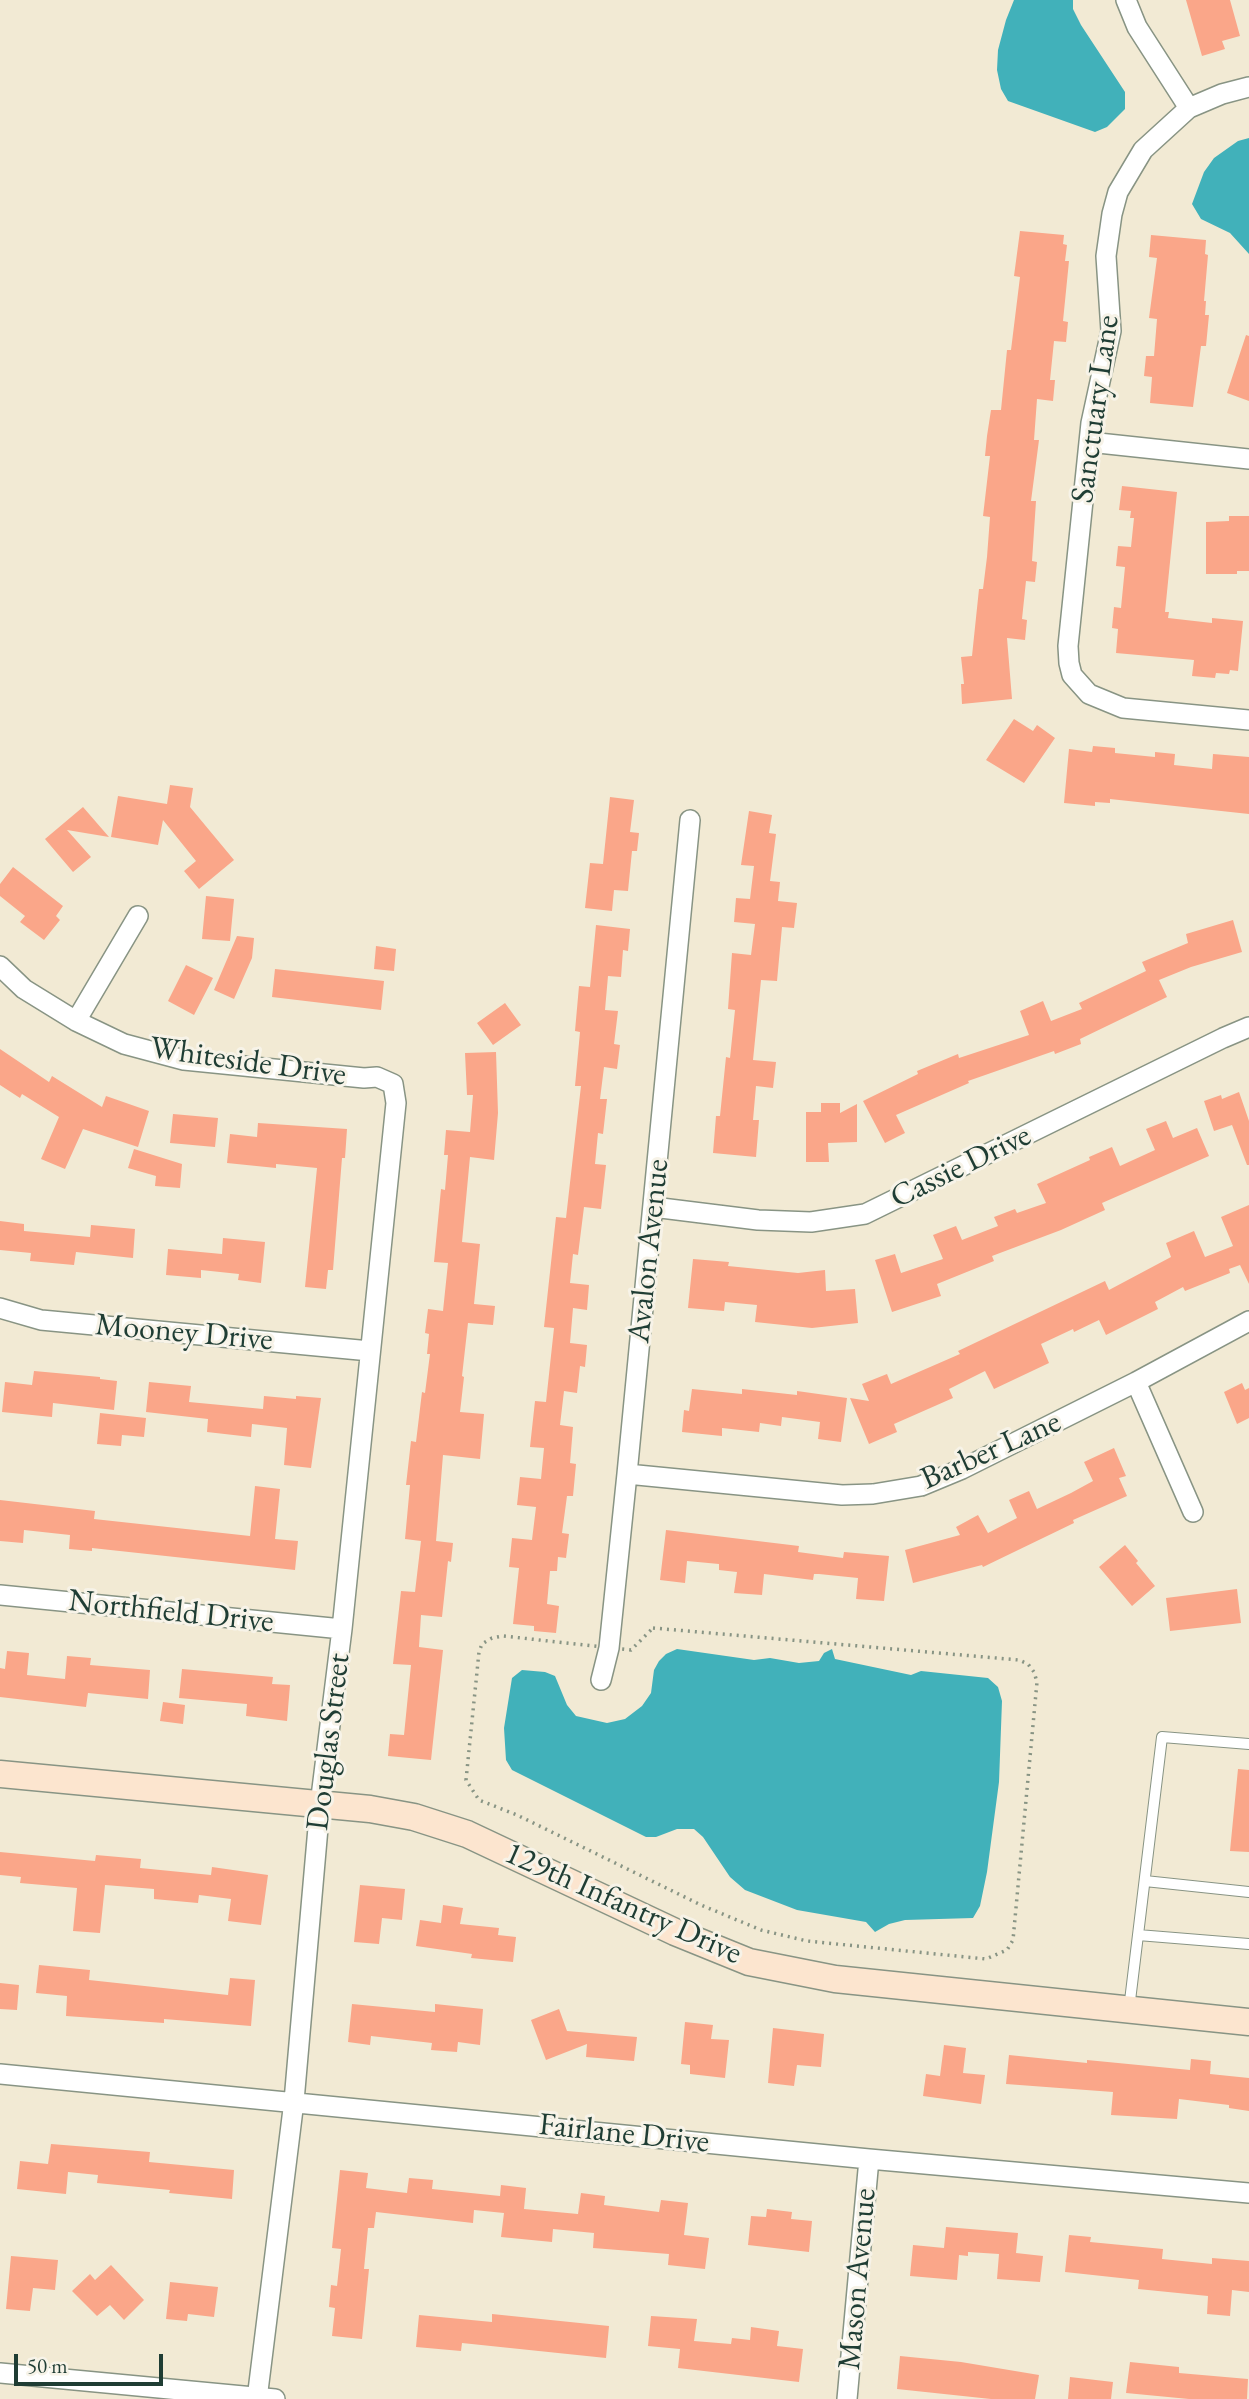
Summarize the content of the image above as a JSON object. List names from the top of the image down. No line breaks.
{"streets":{"street":["Sanctuary Lane","Whiteside Drive","Cassie Drive","Avalon Avenue","Mooney Drive","Barber Lane","Northfield Drive","Douglas Street","129th Infantry Drive","Fairlane Drive","Mason Avenue"]},"crossings":[["Whiteside Drive","Douglas Street"],["Cassie Drive","Avalon Avenue"],["Avalon Avenue","Barber Lane"],["Mooney Drive","Douglas Street"],["Northfield Drive","Douglas Street"],["Douglas Street","129th Infantry Drive"],["Douglas Street","Fairlane Drive"],["Fairlane Drive","Mason Avenue"]],"scale_bar":"50 m"}
